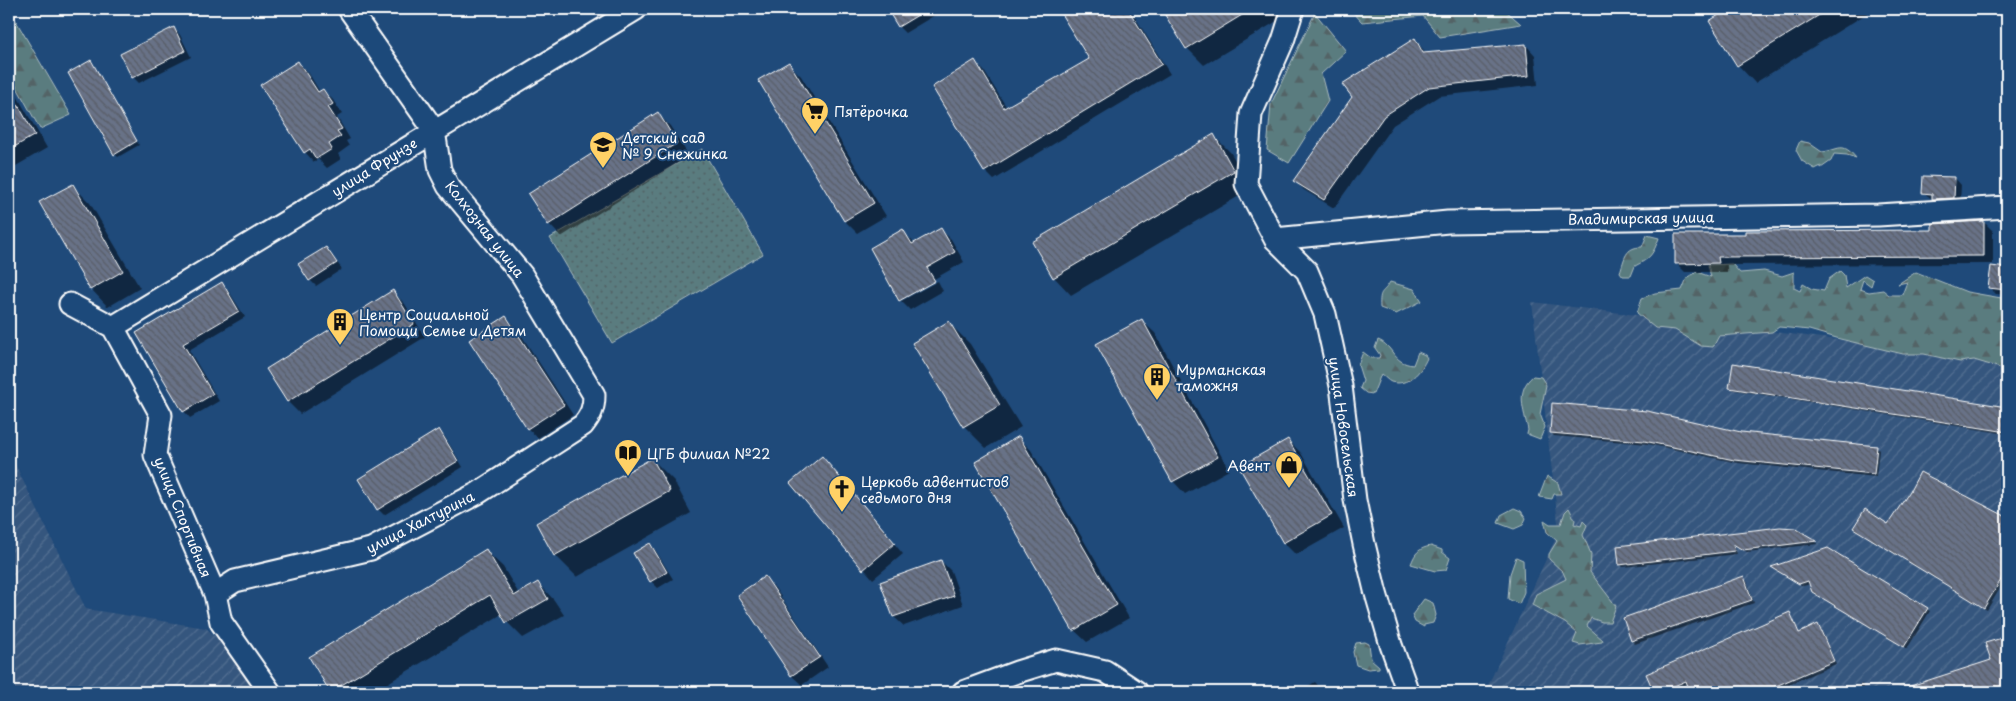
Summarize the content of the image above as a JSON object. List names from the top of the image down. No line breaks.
{"streets":{"street":["улица Фрунзе","Владимирская улица","Колхозная улица","улица Новосельская","улица Спортивная","улица Халтурина"]},"crossings":[["улица Фрунзе","Колхозная улица"],["улица Фрунзе","улица Спортивная"],["Владимирская улица","улица Новосельская"],["Колхозная улица","улица Халтурина"],["улица Спортивная","улица Халтурина"]],"places":{"supermarket":["Пятёрочка"],"school or university":["Детский сад № 9 Снежинка"],"building":["Центр Социальной Помощи Семье и Детям","Мурманская таможня"],"library":["ЦГБ филиал №22"],"shop":["Авент"],"church":["Церковь адвентистов седьмого дня"]}}
